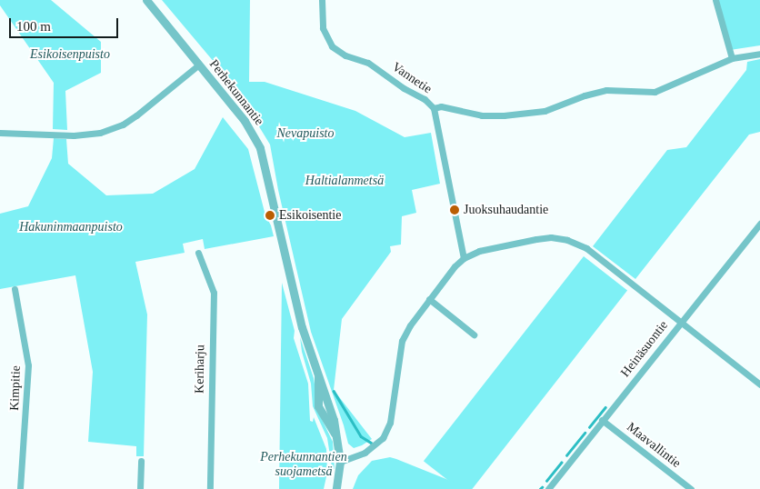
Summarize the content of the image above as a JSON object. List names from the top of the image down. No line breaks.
{"streets":{"street":["Vannetie","Perhekunnantie","Heinäsuontie","Keriharju","Kimpitie","Maavallintie"]},"crossings":[["Heinäsuontie","Maavallintie"]],"parks":["Esikoisenpuisto","Nevapuisto","Haltialanmetsä","Hakuninmaanpuisto","Perhekunnantien suojametsä"],"places":["Juoksuhaudantie","Esikoisentie"],"scale_bar":"100 m"}
